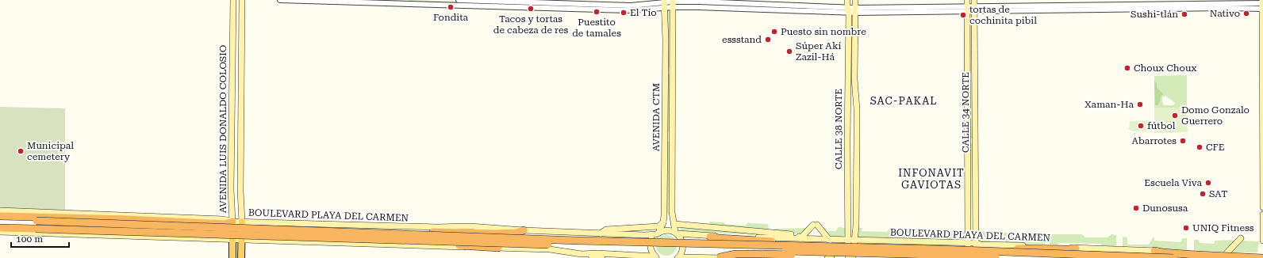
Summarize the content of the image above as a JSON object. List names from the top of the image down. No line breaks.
{"streets":{"main road":["CALLE 34 NORTE","AVENIDA CTM","AVENIDA LUIS DONALDO COLOSIO","CALLE 38 NORTE","BOULEVARD PLAYA DEL CARMEN"]},"crossings":[["CALLE 34 NORTE","BOULEVARD PLAYA DEL CARMEN"],["AVENIDA CTM","BOULEVARD PLAYA DEL CARMEN"],["AVENIDA LUIS DONALDO COLOSIO","BOULEVARD PLAYA DEL CARMEN"],["CALLE 38 NORTE","BOULEVARD PLAYA DEL CARMEN"]],"districts":["SAC-PAKAL","INFONAVIT GAVIOTAS"],"places":["Fondita","Tacos y tortas de cabeza de res","Puestito de tamales","El Tío","Nativo","Sushi-tlán","tortas de cochinita pibil","Puesto sin nombre","essstand","Súper Akí Zazil-Há","Choux Choux","Xaman-Ha","Domo Gonzalo Guerrero","fútbol","Abarrotes","CFE","Municipal cemetery","Escuela Viva","SAT","Dunosusa","UNIQ Fitness"],"scale_bar":"100 m"}
